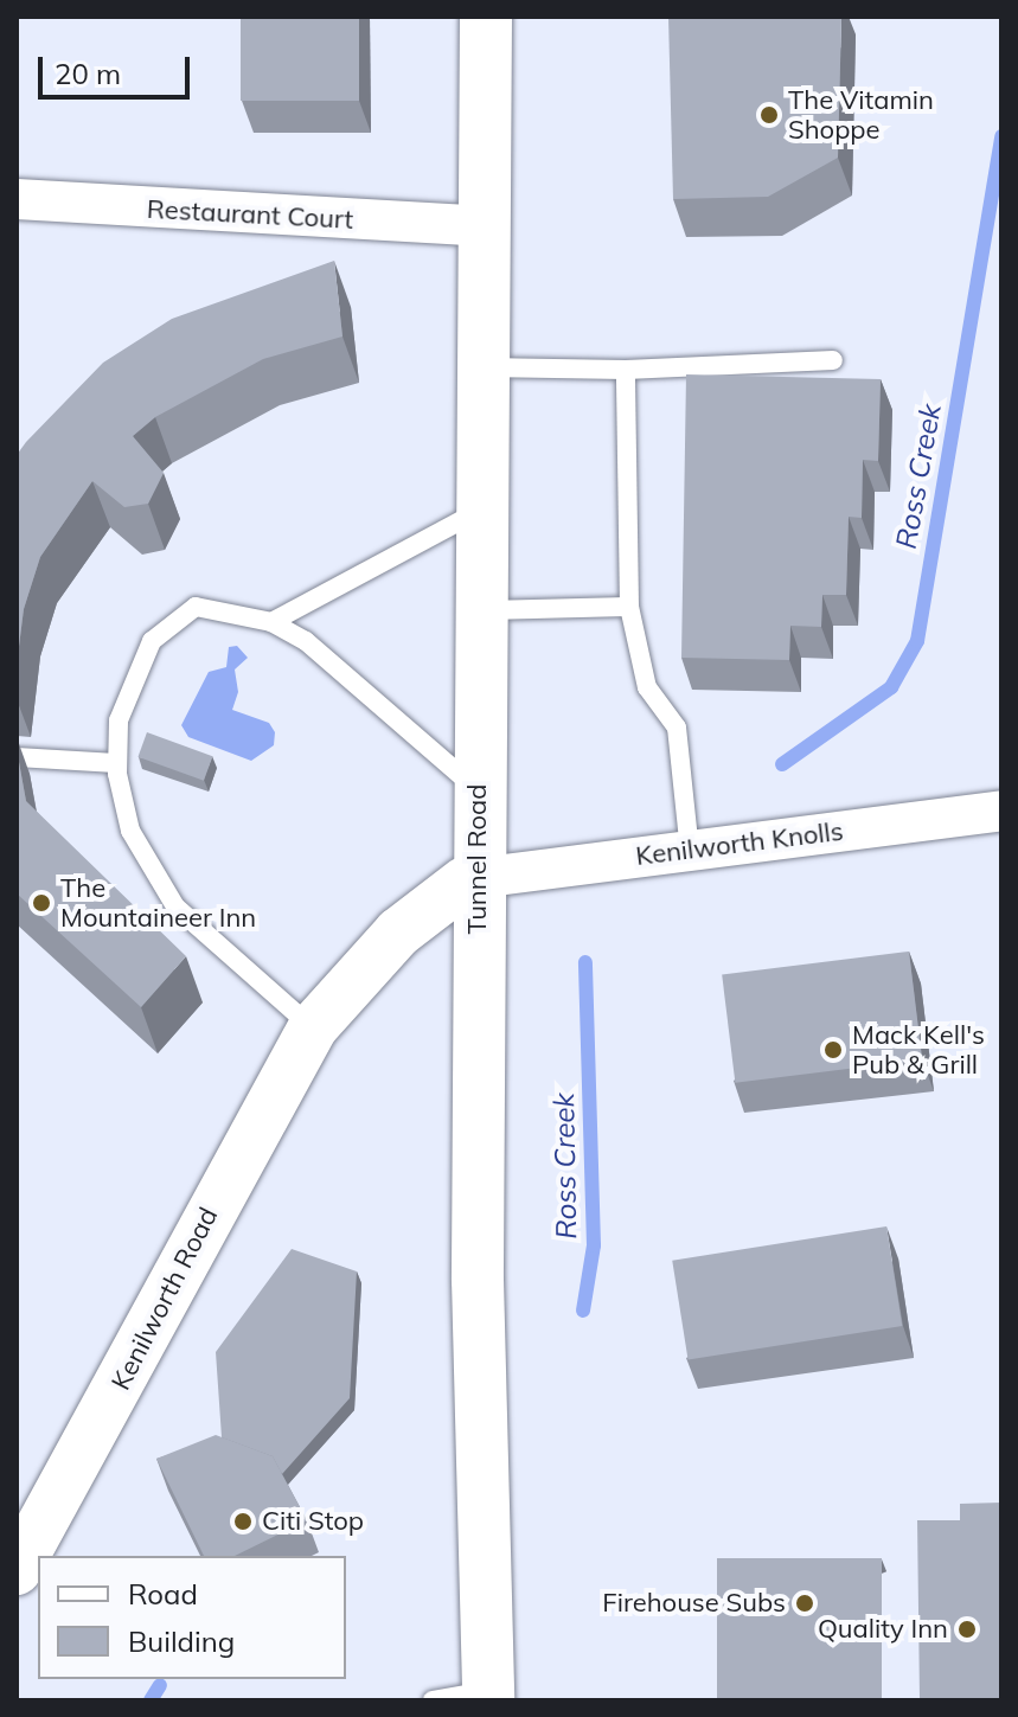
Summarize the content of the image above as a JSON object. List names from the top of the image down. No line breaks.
{"streets":{"main road":["Tunnel Road"],"street":["Restaurant Court","Kenilworth Knolls","Kenilworth Road"]},"crossings":[["Restaurant Court","Tunnel Road"],["Kenilworth Knolls","Tunnel Road"],["Kenilworth Knolls","Kenilworth Road"],["Tunnel Road","Kenilworth Road"]],"water":["Ross Creek"],"places":["The Vitamin Shoppe","The Mountaineer Inn","Mack Kell's Pub & Grill","Citi Stop","Firehouse Subs","Quality Inn"],"legend":["Road","Building"],"scale_bar":"20 m"}
